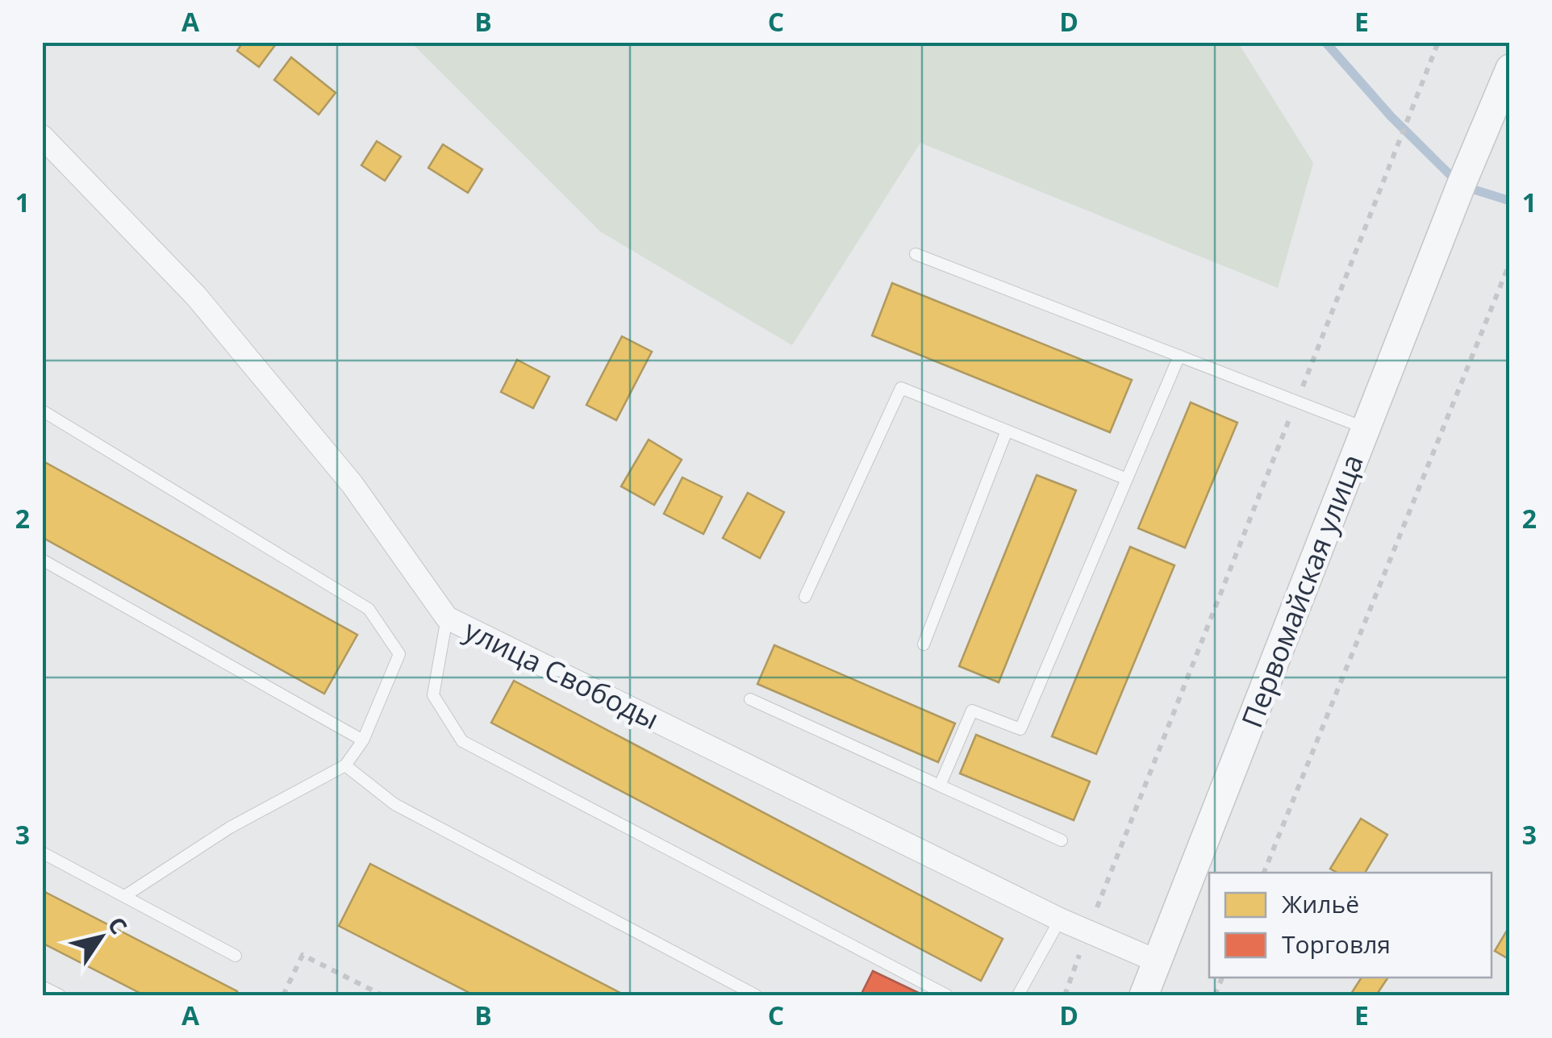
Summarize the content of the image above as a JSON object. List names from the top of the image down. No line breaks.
{"streets":{"street":["Первомайская улица","улица Свободы"]},"crossings":[["Первомайская улица","улица Свободы"]],"legend":["Жильё","Торговля"],"north":"top right","grid":{"columns":["A","B","C","D","E"],"rows":["1","2","3"]}}
